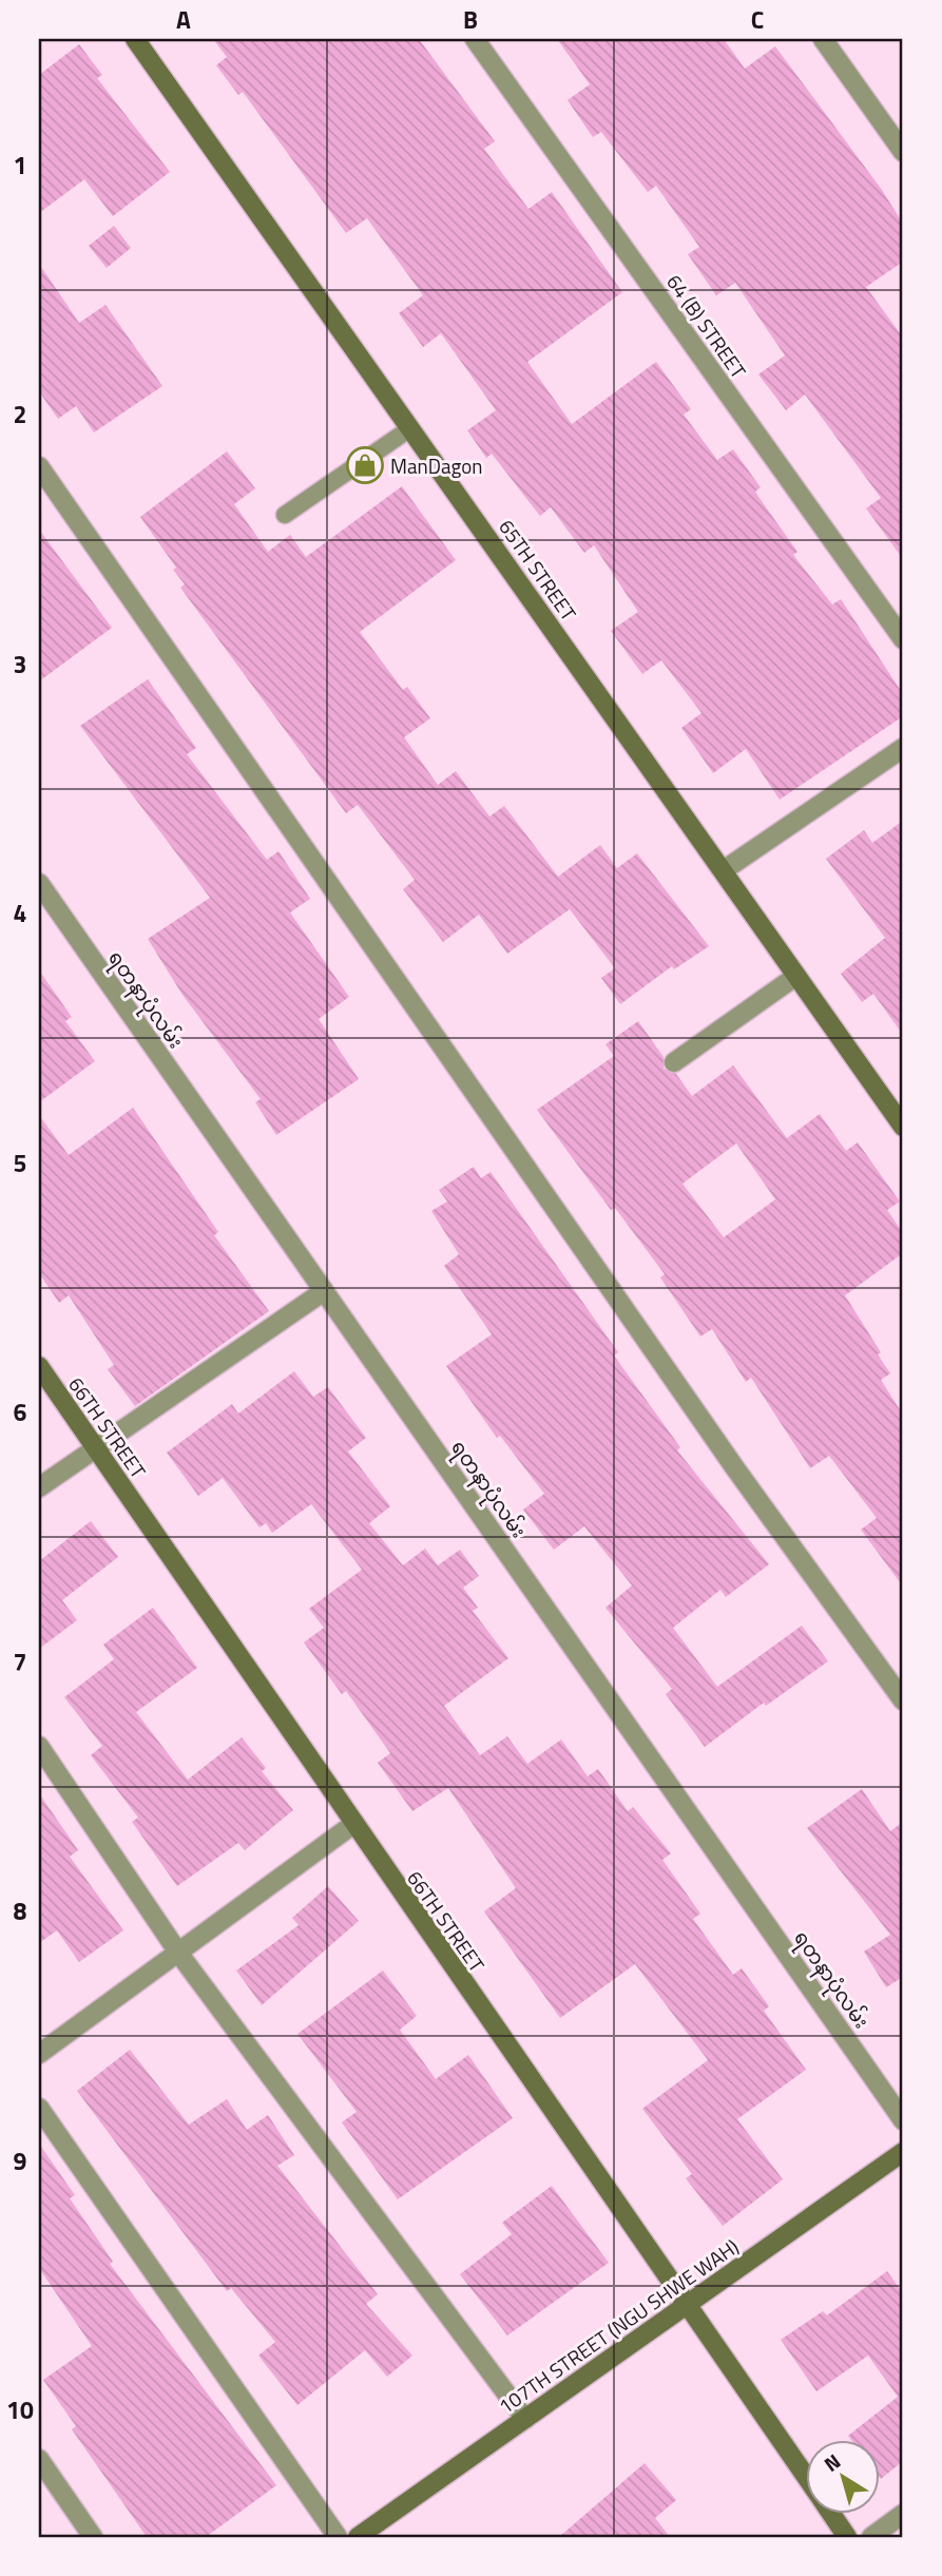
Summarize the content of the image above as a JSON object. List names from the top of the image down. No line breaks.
{"streets":{"street":["64 (B) STREET","65TH STREET","ရတနာပုံလမ်း","66TH STREET","107TH STREET (NGU SHWE WAH)"]},"crossings":[["66TH STREET","107TH STREET (NGU SHWE WAH)"]],"places":{"shop":["ManDagon"]},"north":"top left","grid":{"columns":["A","B","C"],"rows":["1","2","3","4","5","6","7","8","9","10"]}}
